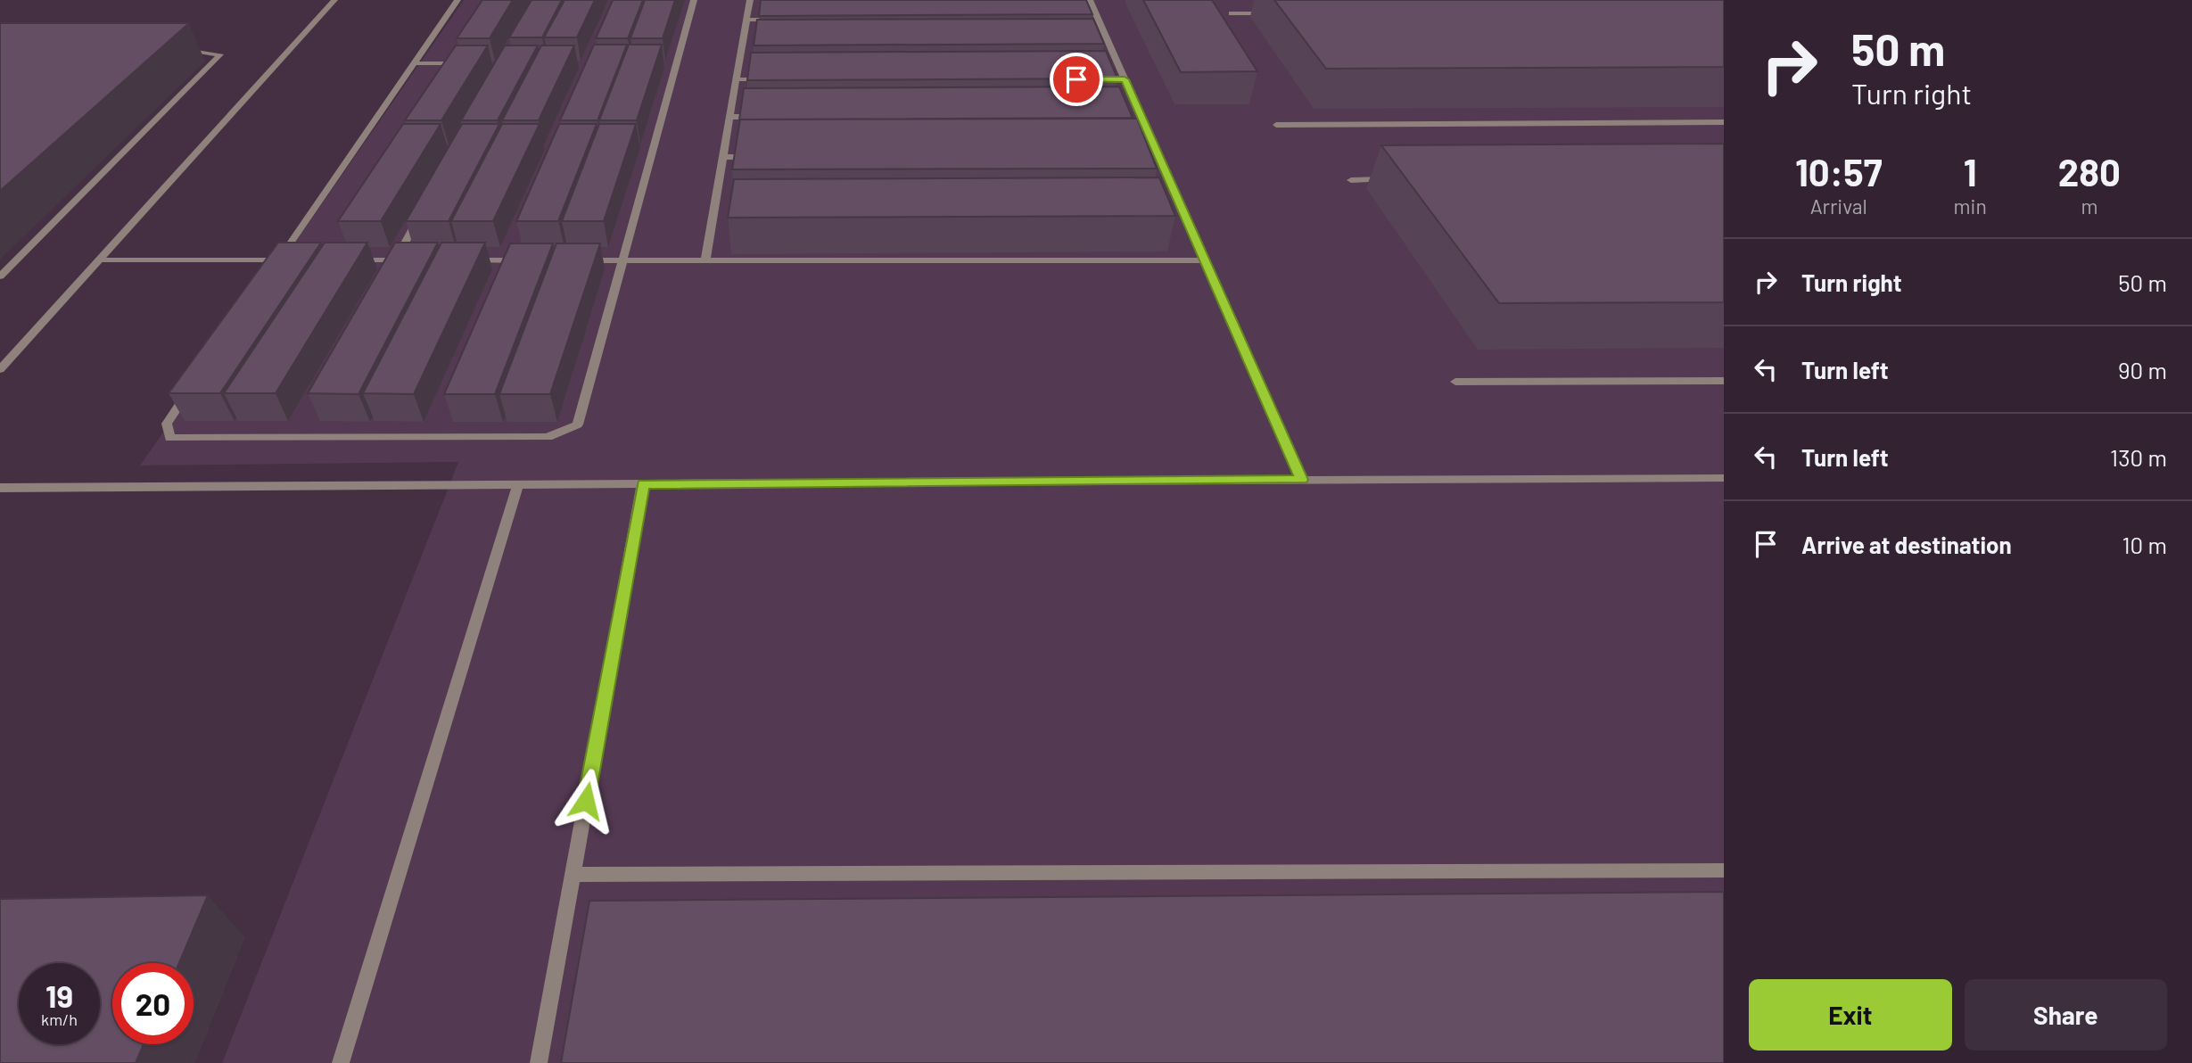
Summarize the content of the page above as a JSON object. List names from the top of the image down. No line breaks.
{"page":{"turn":["50 m","Turn right"],"eta":["10:57","Arrival","1","min","280","m"],"list":[{"name":"Turn right","value":"50 m"},{"name":"Turn left","value":"90 m"},{"name":"Turn left","value":"130 m"},{"name":"Arrive at destination","value":"10 m"}],"speed":"19 km/h","limit":"20","buttons":["Exit","Share"]}}
